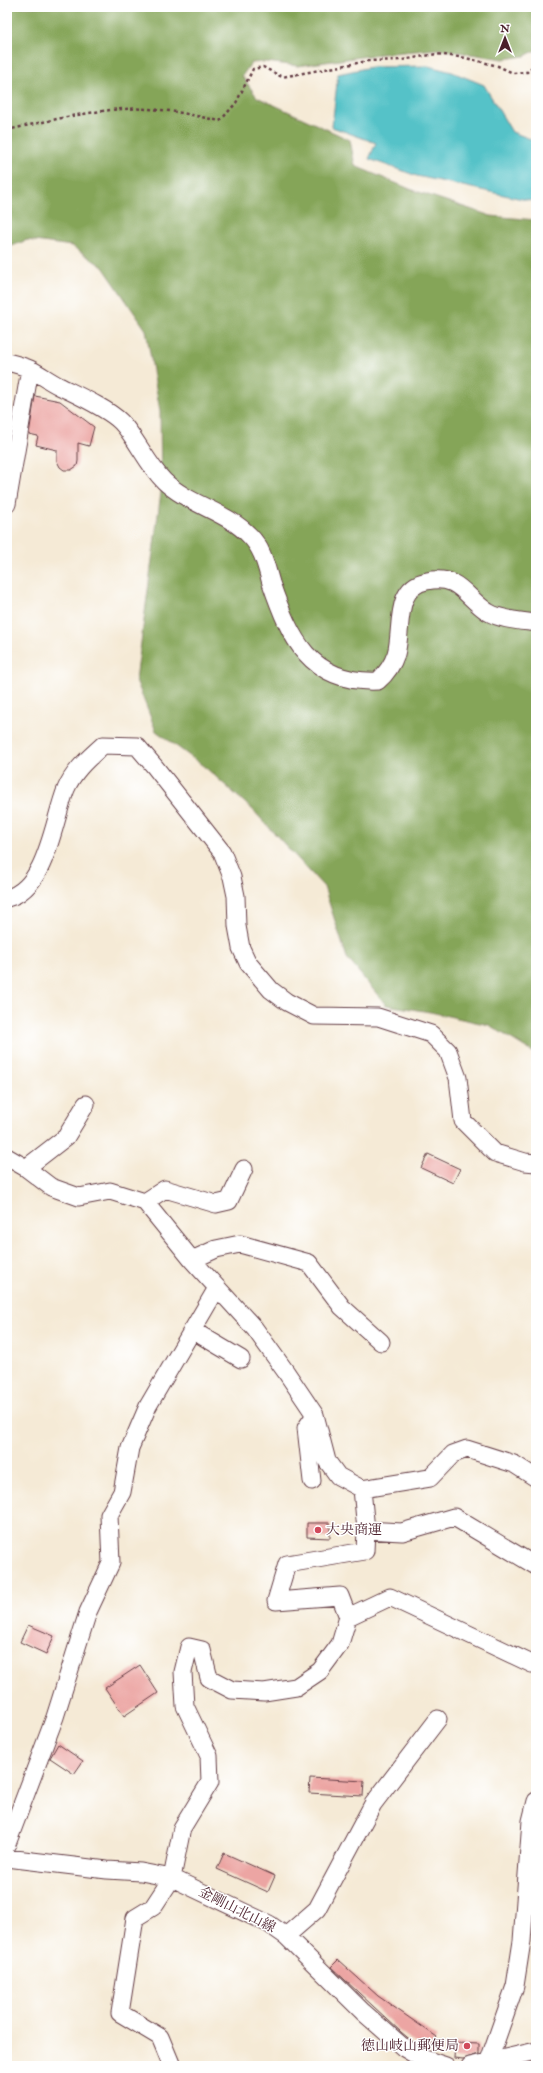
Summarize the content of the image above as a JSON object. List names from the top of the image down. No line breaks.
{"streets":{"street":["金剛山北山線"]},"places":["大央商運","徳山岐山郵便局"],"north":"top"}
